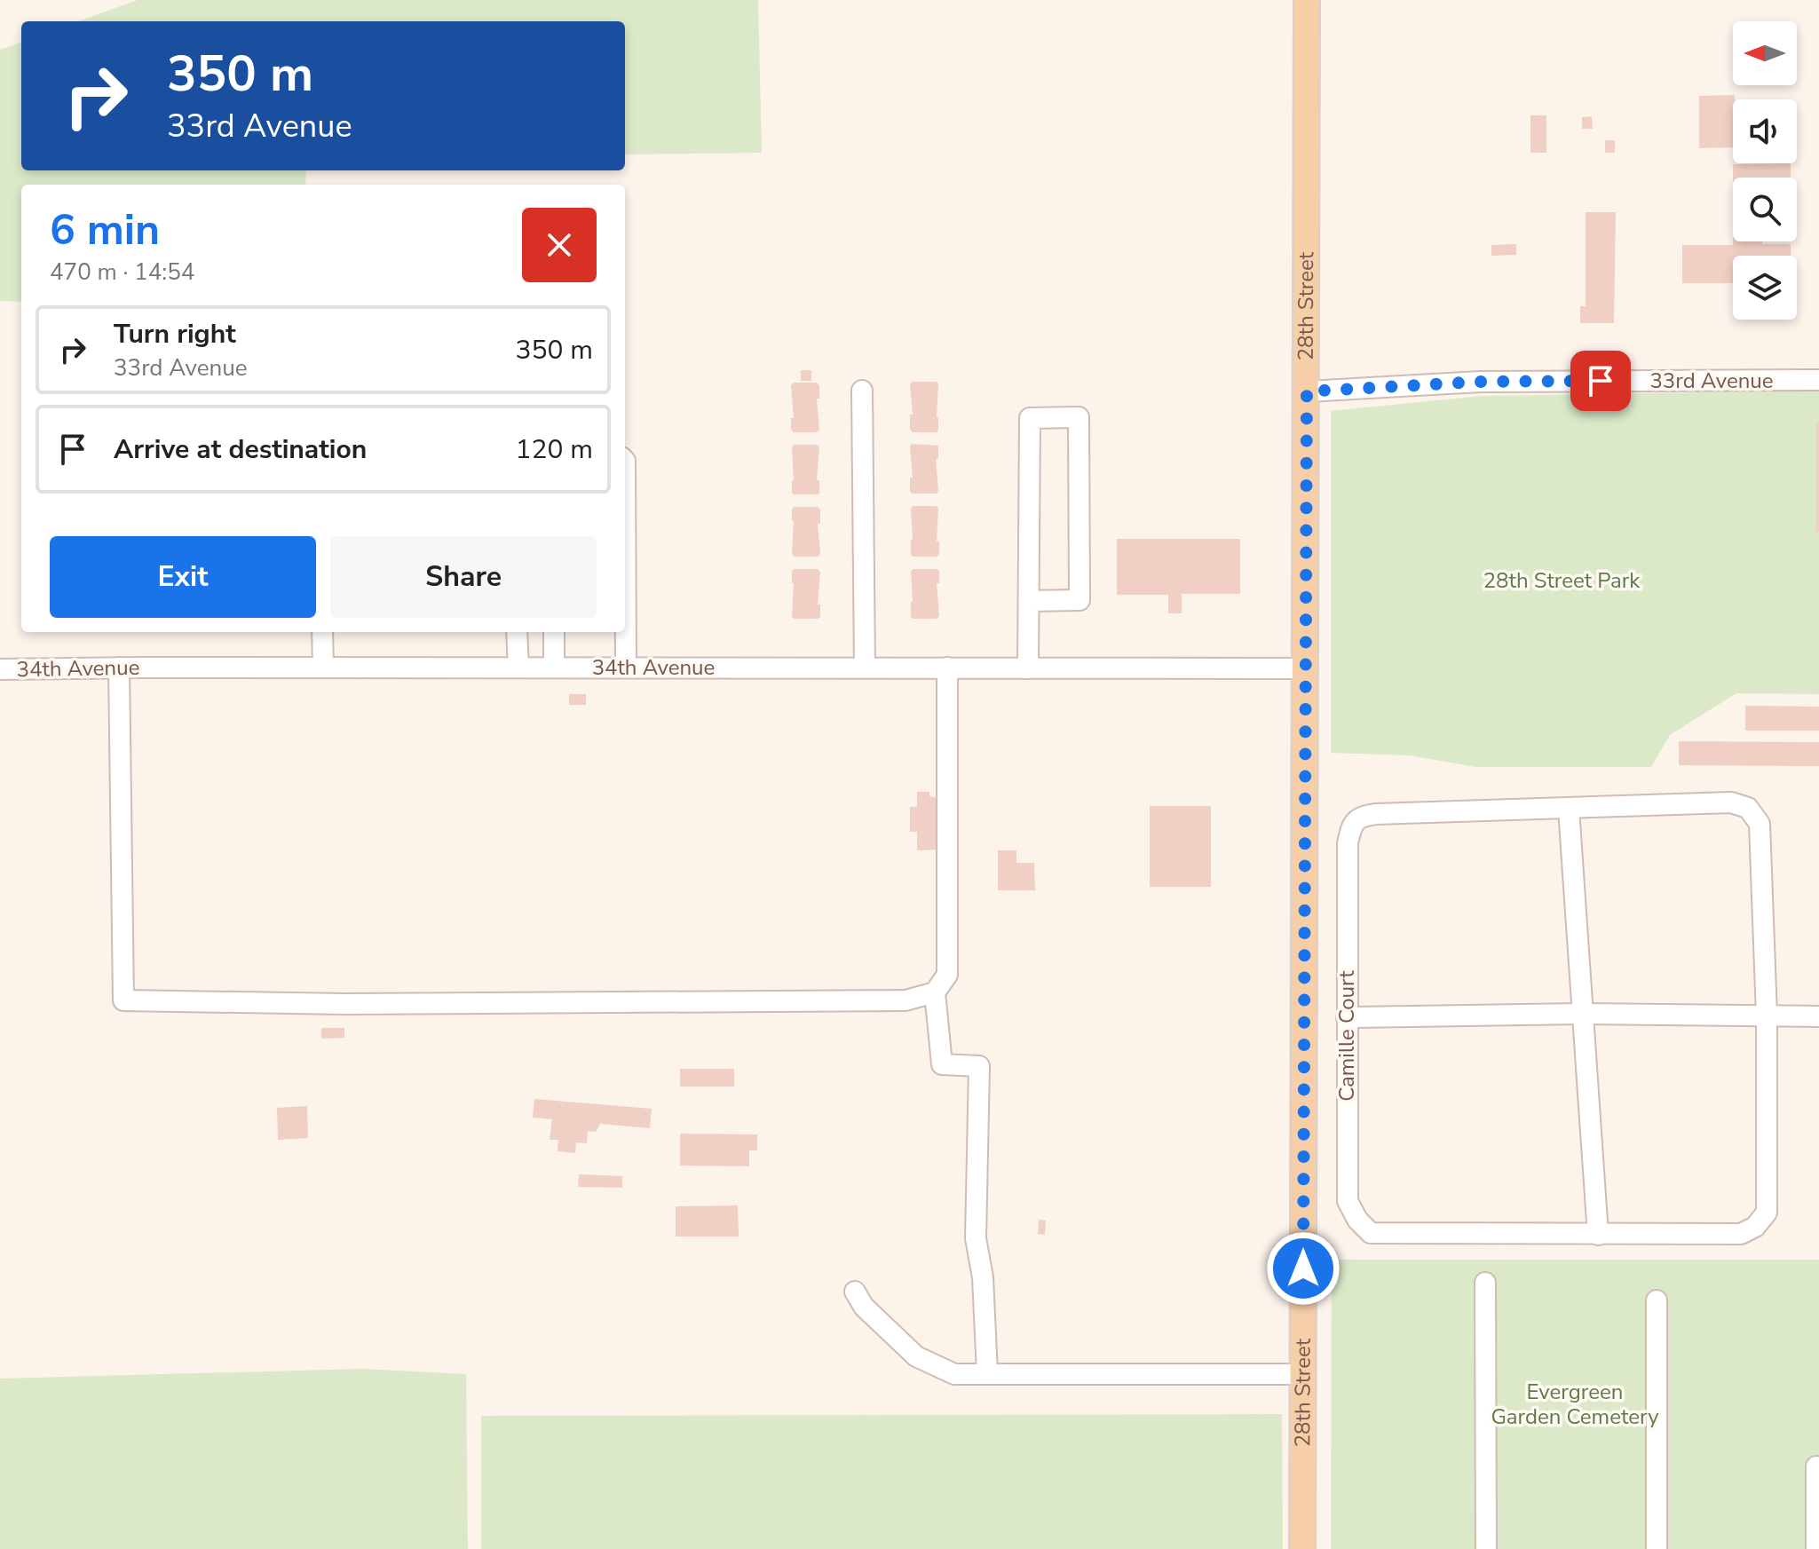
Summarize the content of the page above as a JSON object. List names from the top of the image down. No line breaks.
{"streets":{"main road":["28th Street"],"street":["33rd Avenue","34th Avenue","Camille Court"]},"crossings":[["28th Street","33rd Avenue"],["28th Street","34th Avenue"]],"parks":["28th Street Park","Evergreen Garden Cemetery"],"north":"left","page":{"turn":["350 m","33rd Avenue"],"heading":["6 min","470 m · 14:54"],"list":[{"name":"Turn right","note":"33rd Avenue","value":"350 m"},{"name":"Arrive at destination","value":"120 m"}],"buttons":["Exit","Share"]}}
